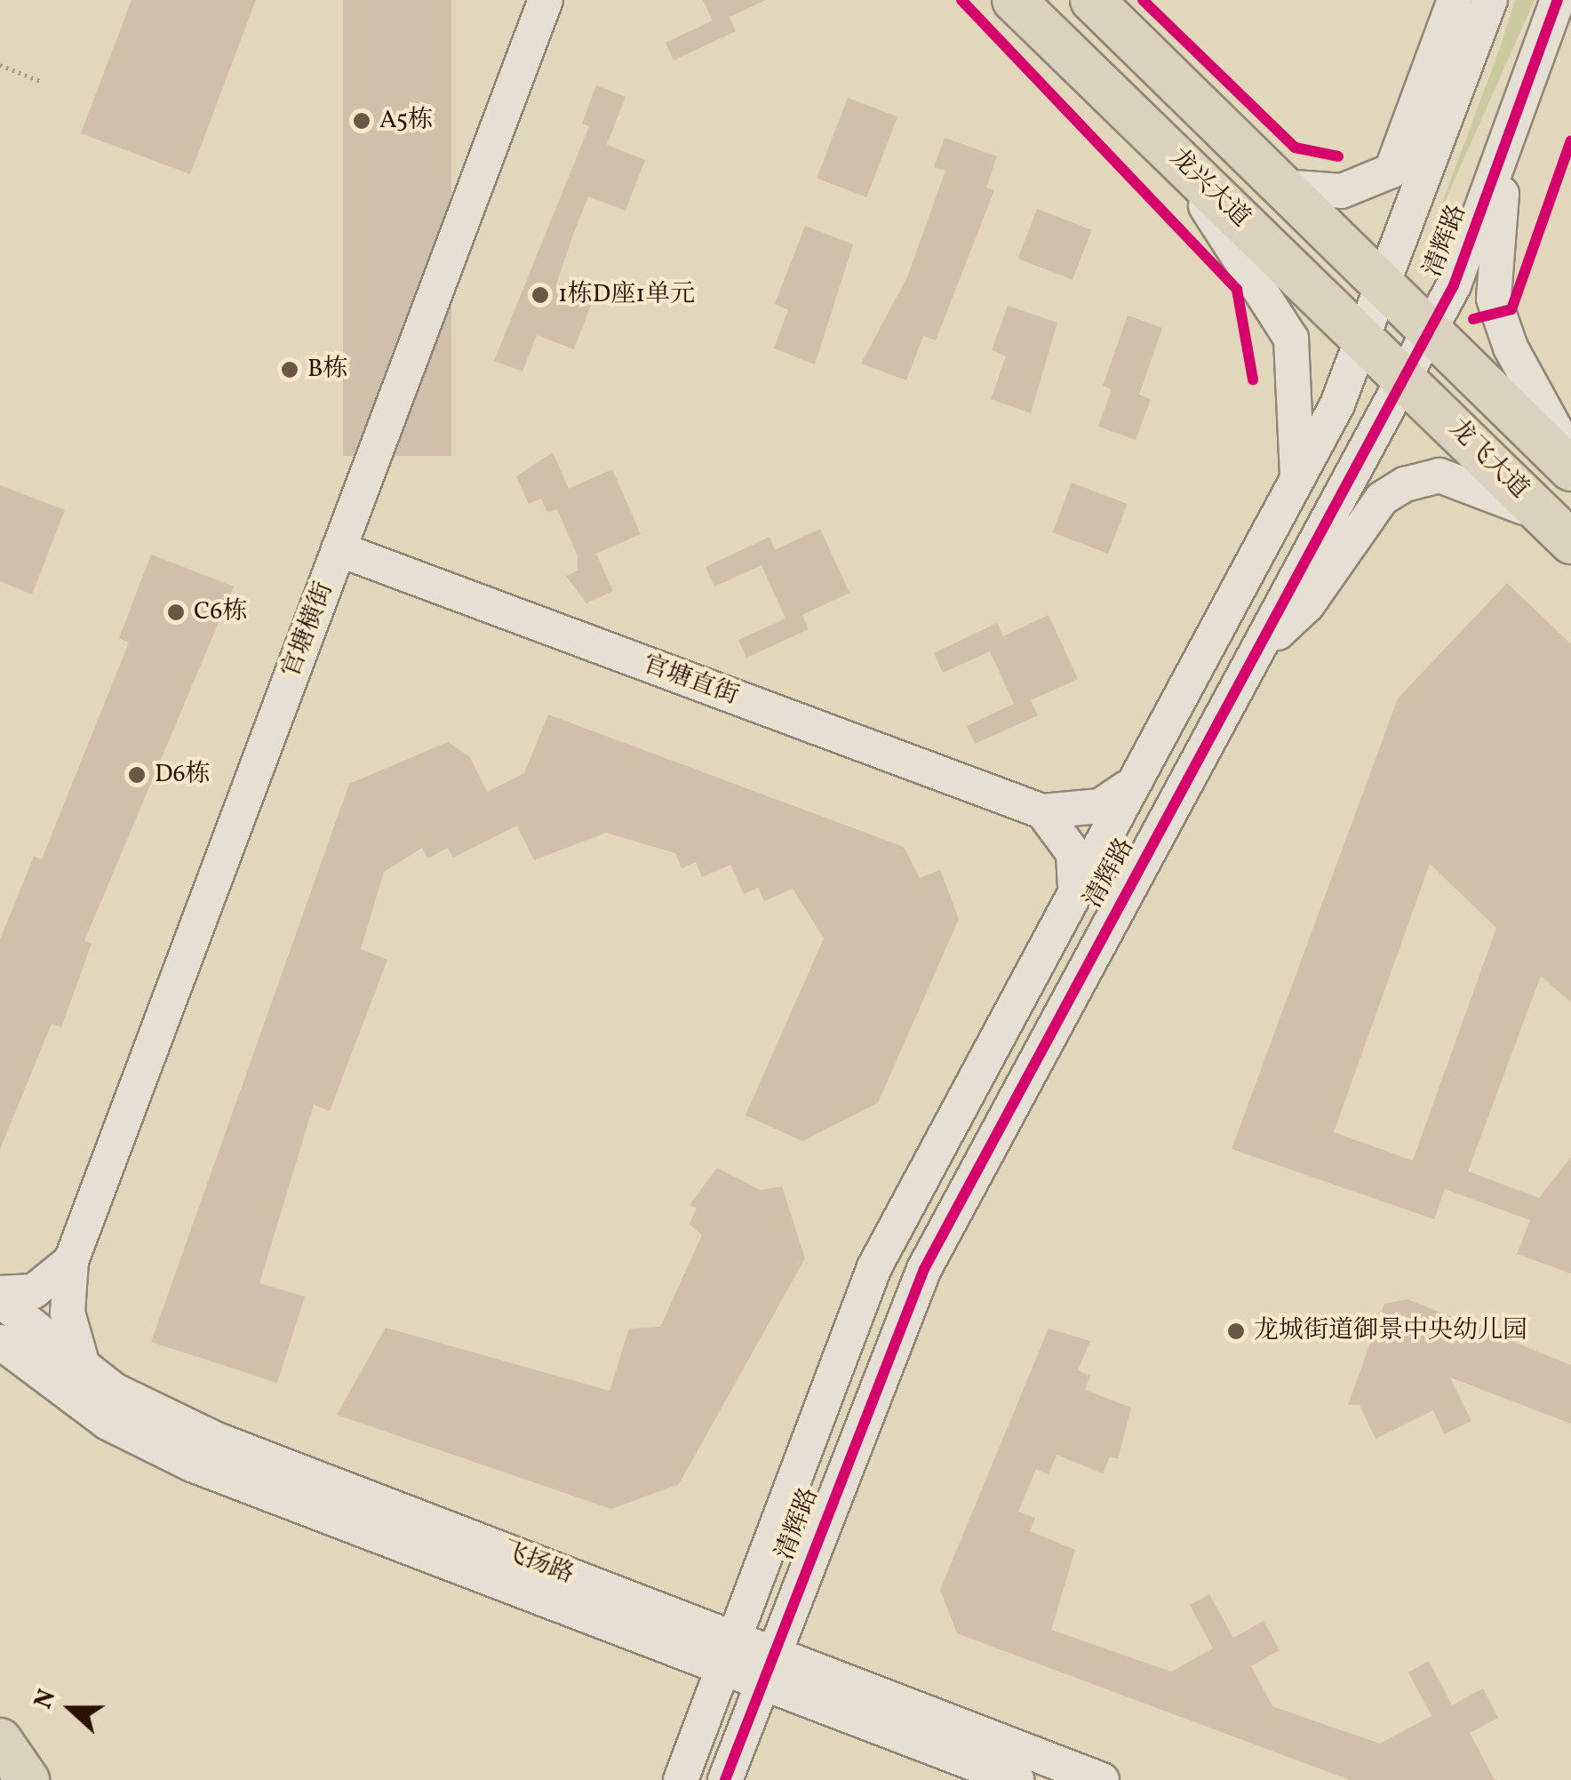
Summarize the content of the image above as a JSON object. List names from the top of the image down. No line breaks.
{"streets":{"main road":["龙兴大道","龙飞大道"],"street":["清辉路","官塘横街","官塘直街","飞扬路"]},"crossings":[["龙兴大道","清辉路"],["龙兴大道","龙飞大道"],["清辉路","龙飞大道"],["清辉路","官塘直街"],["清辉路","飞扬路"],["官塘横街","官塘直街"],["官塘横街","飞扬路"]],"places":["A5栋","1栋D座1单元","B栋","C6栋","D6栋","龙城街道御景中央幼儿园"],"north":"left"}
